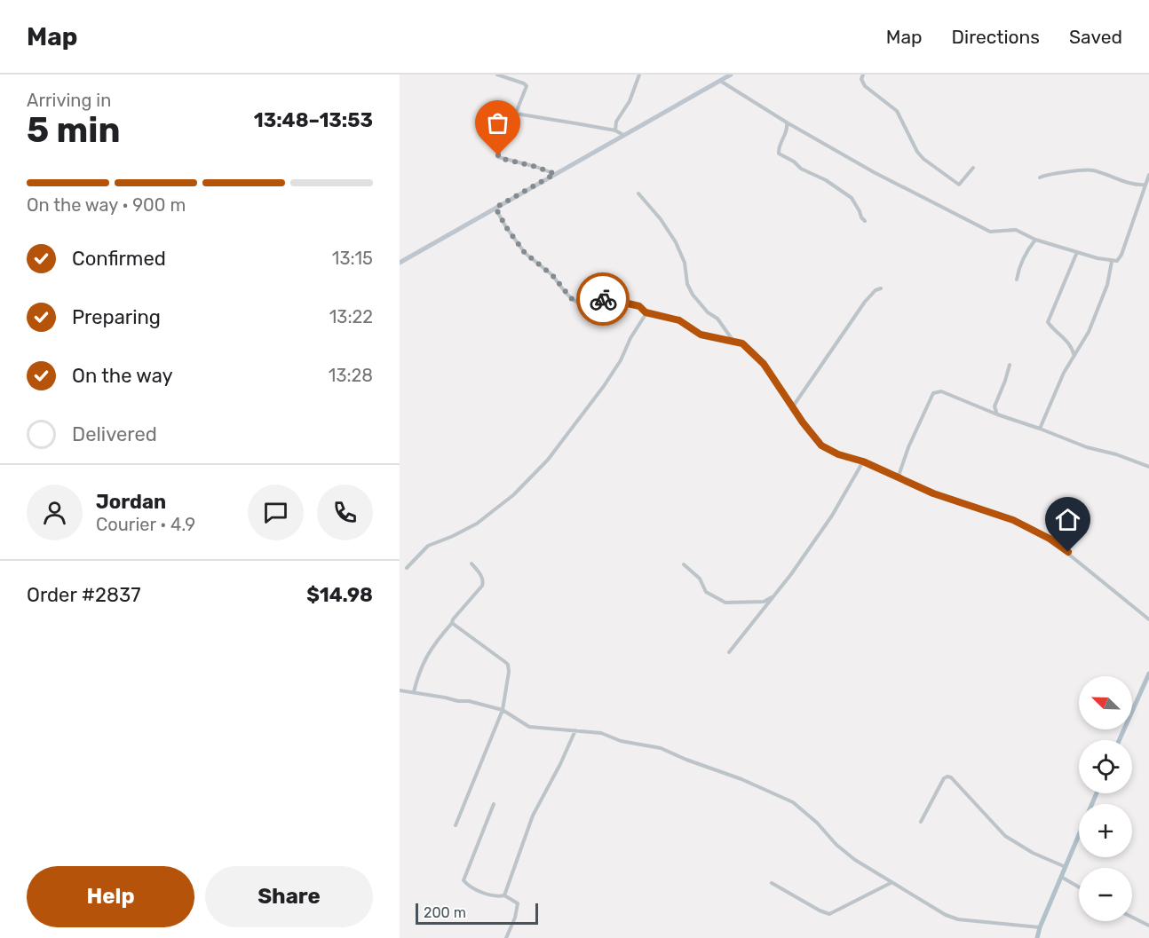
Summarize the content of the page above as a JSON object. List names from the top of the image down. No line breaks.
{"scale_bar":"200 m","north":"top left","page":{"header":"Map","nav":["Map","Directions","Saved"],"heading":["5 min","Arriving in","13:48–13:53"],"panel":["Jordan","Courier · 4.9","Order #2837","$14.98"],"bar":"On the way · 900 m","list":[["Confirmed","13:15"],["Preparing","13:22"],["On the way","13:28"],"Delivered"],"map_buttons":["+","−"],"buttons":["Help","Share"],"scale":"200 m"}}
